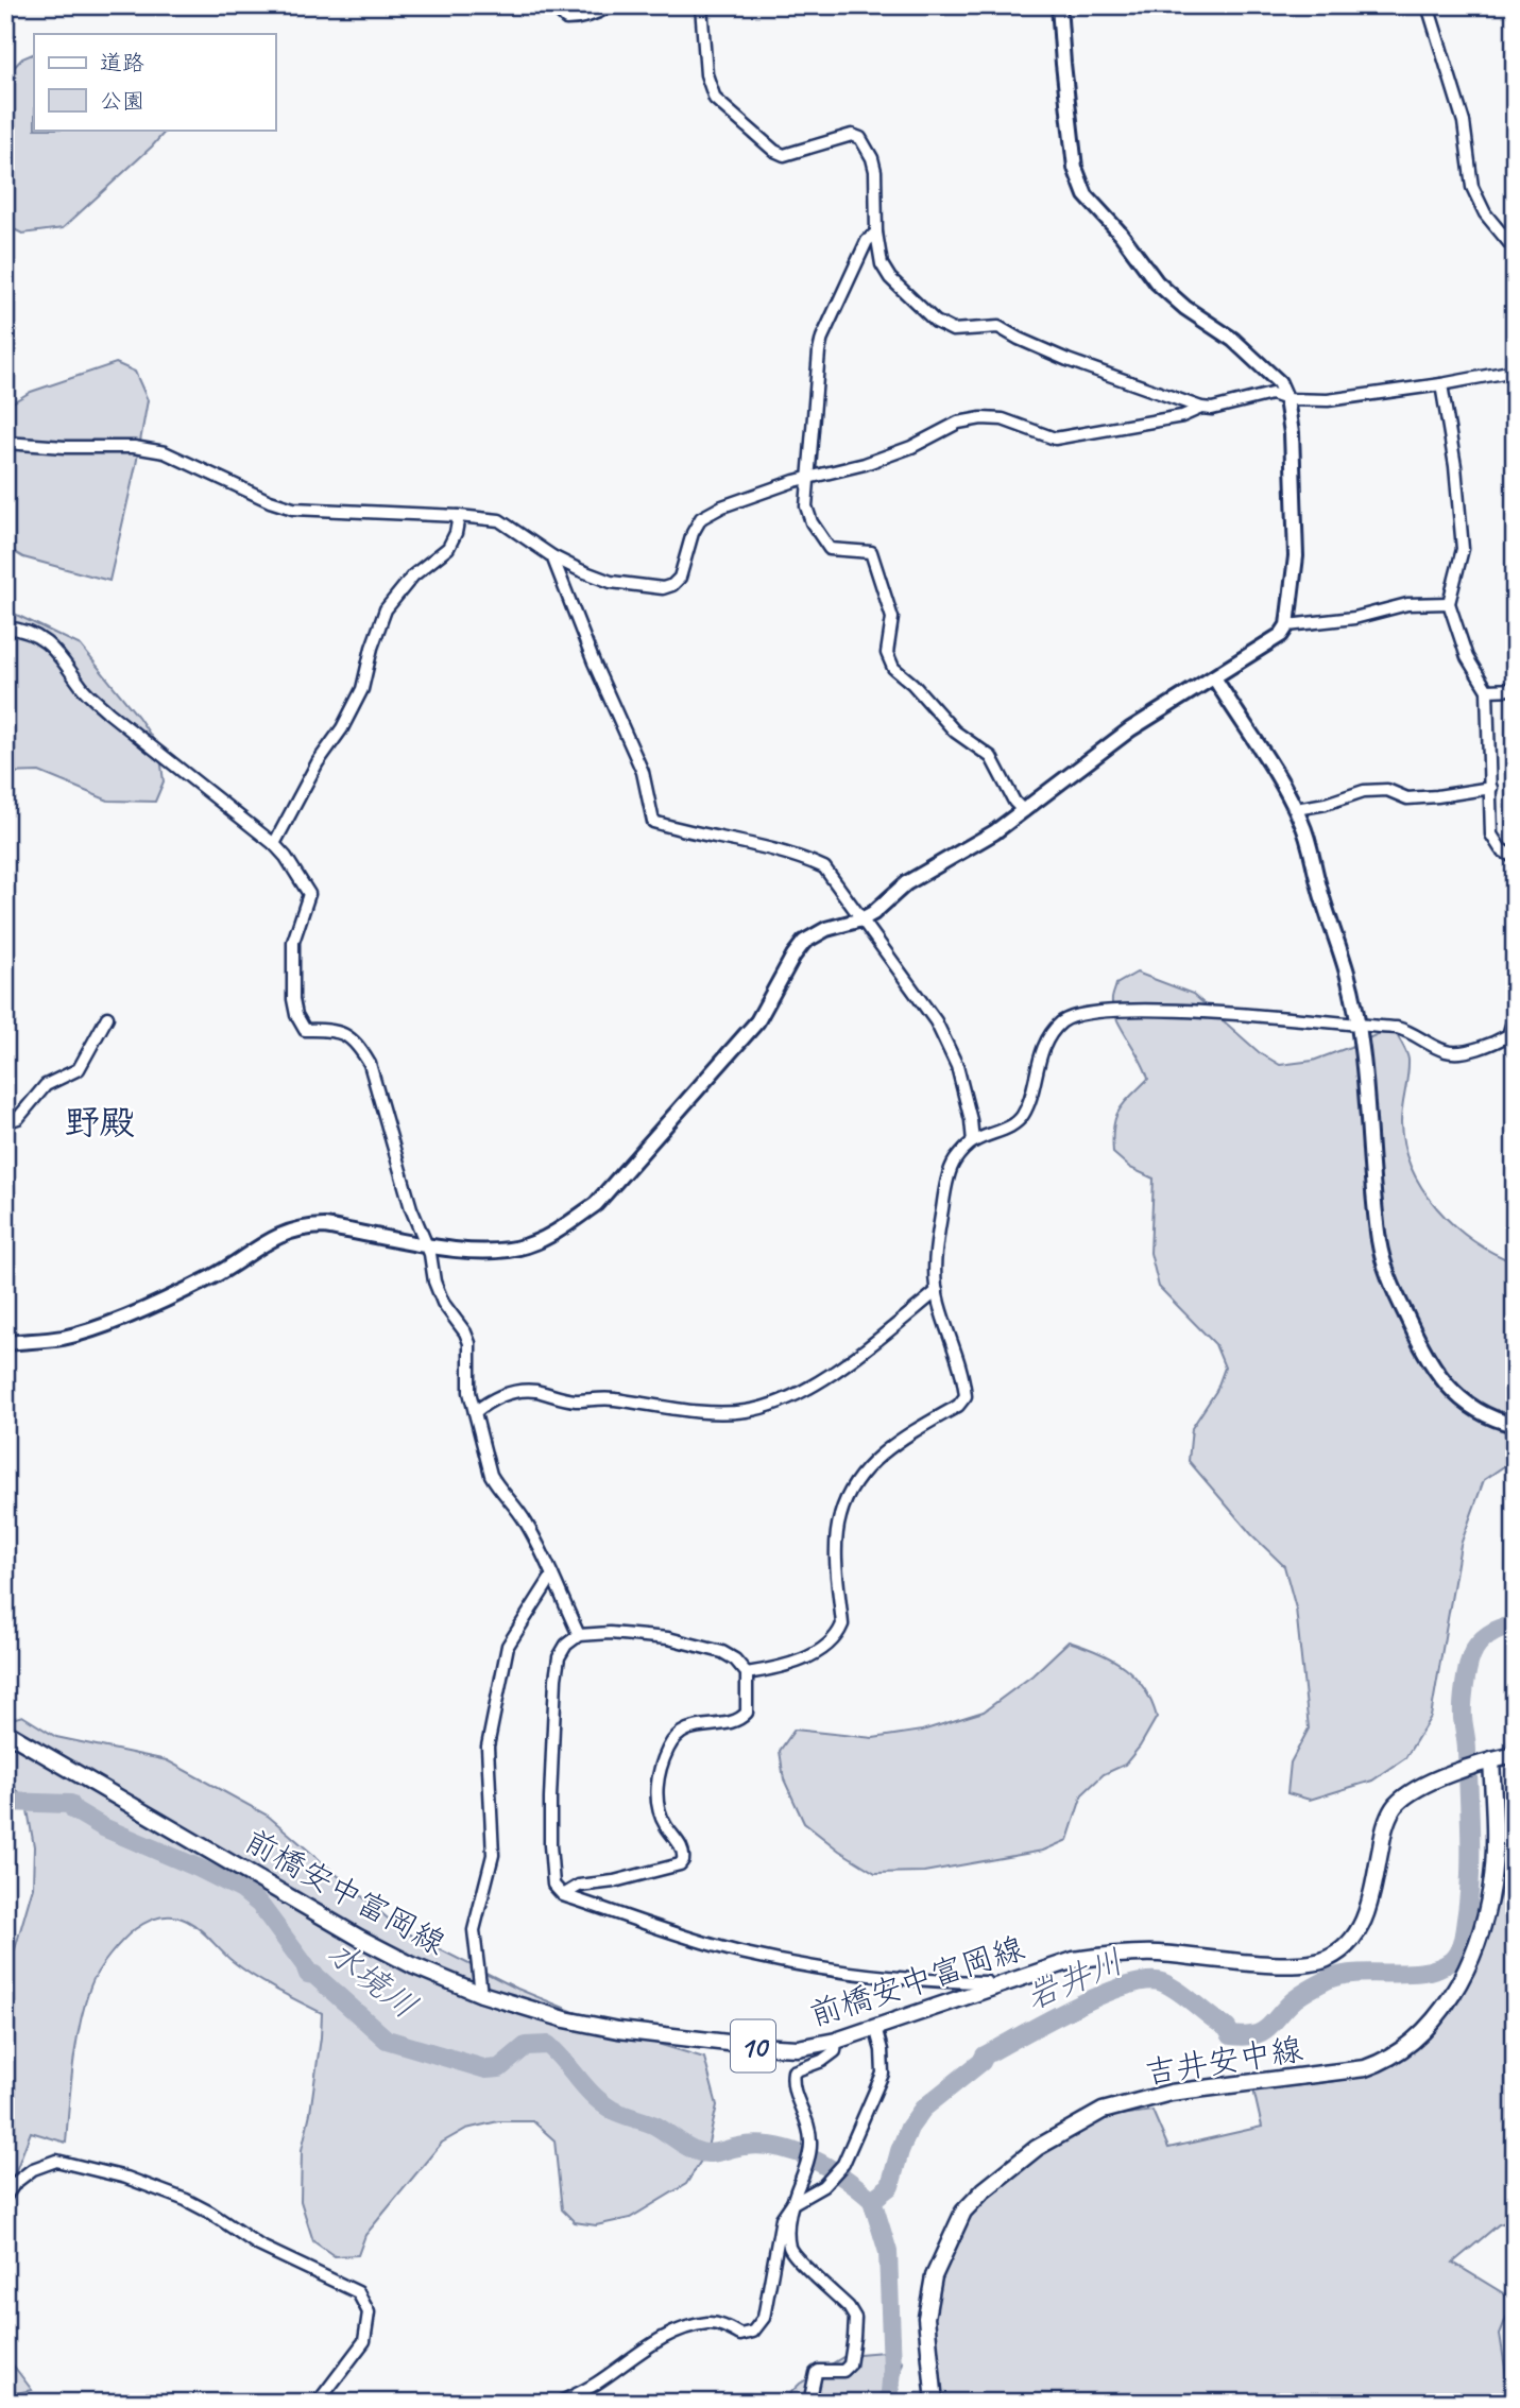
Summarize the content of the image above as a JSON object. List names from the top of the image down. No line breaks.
{"streets":{"main road":["前橋安中富岡線","10","吉井安中線"]},"crossings":[["前橋安中富岡線","10"],["前橋安中富岡線","吉井安中線"],["10","吉井安中線"]],"districts":["野殿"],"water":["水境川","岩井川"],"legend":["道路","公園"]}
